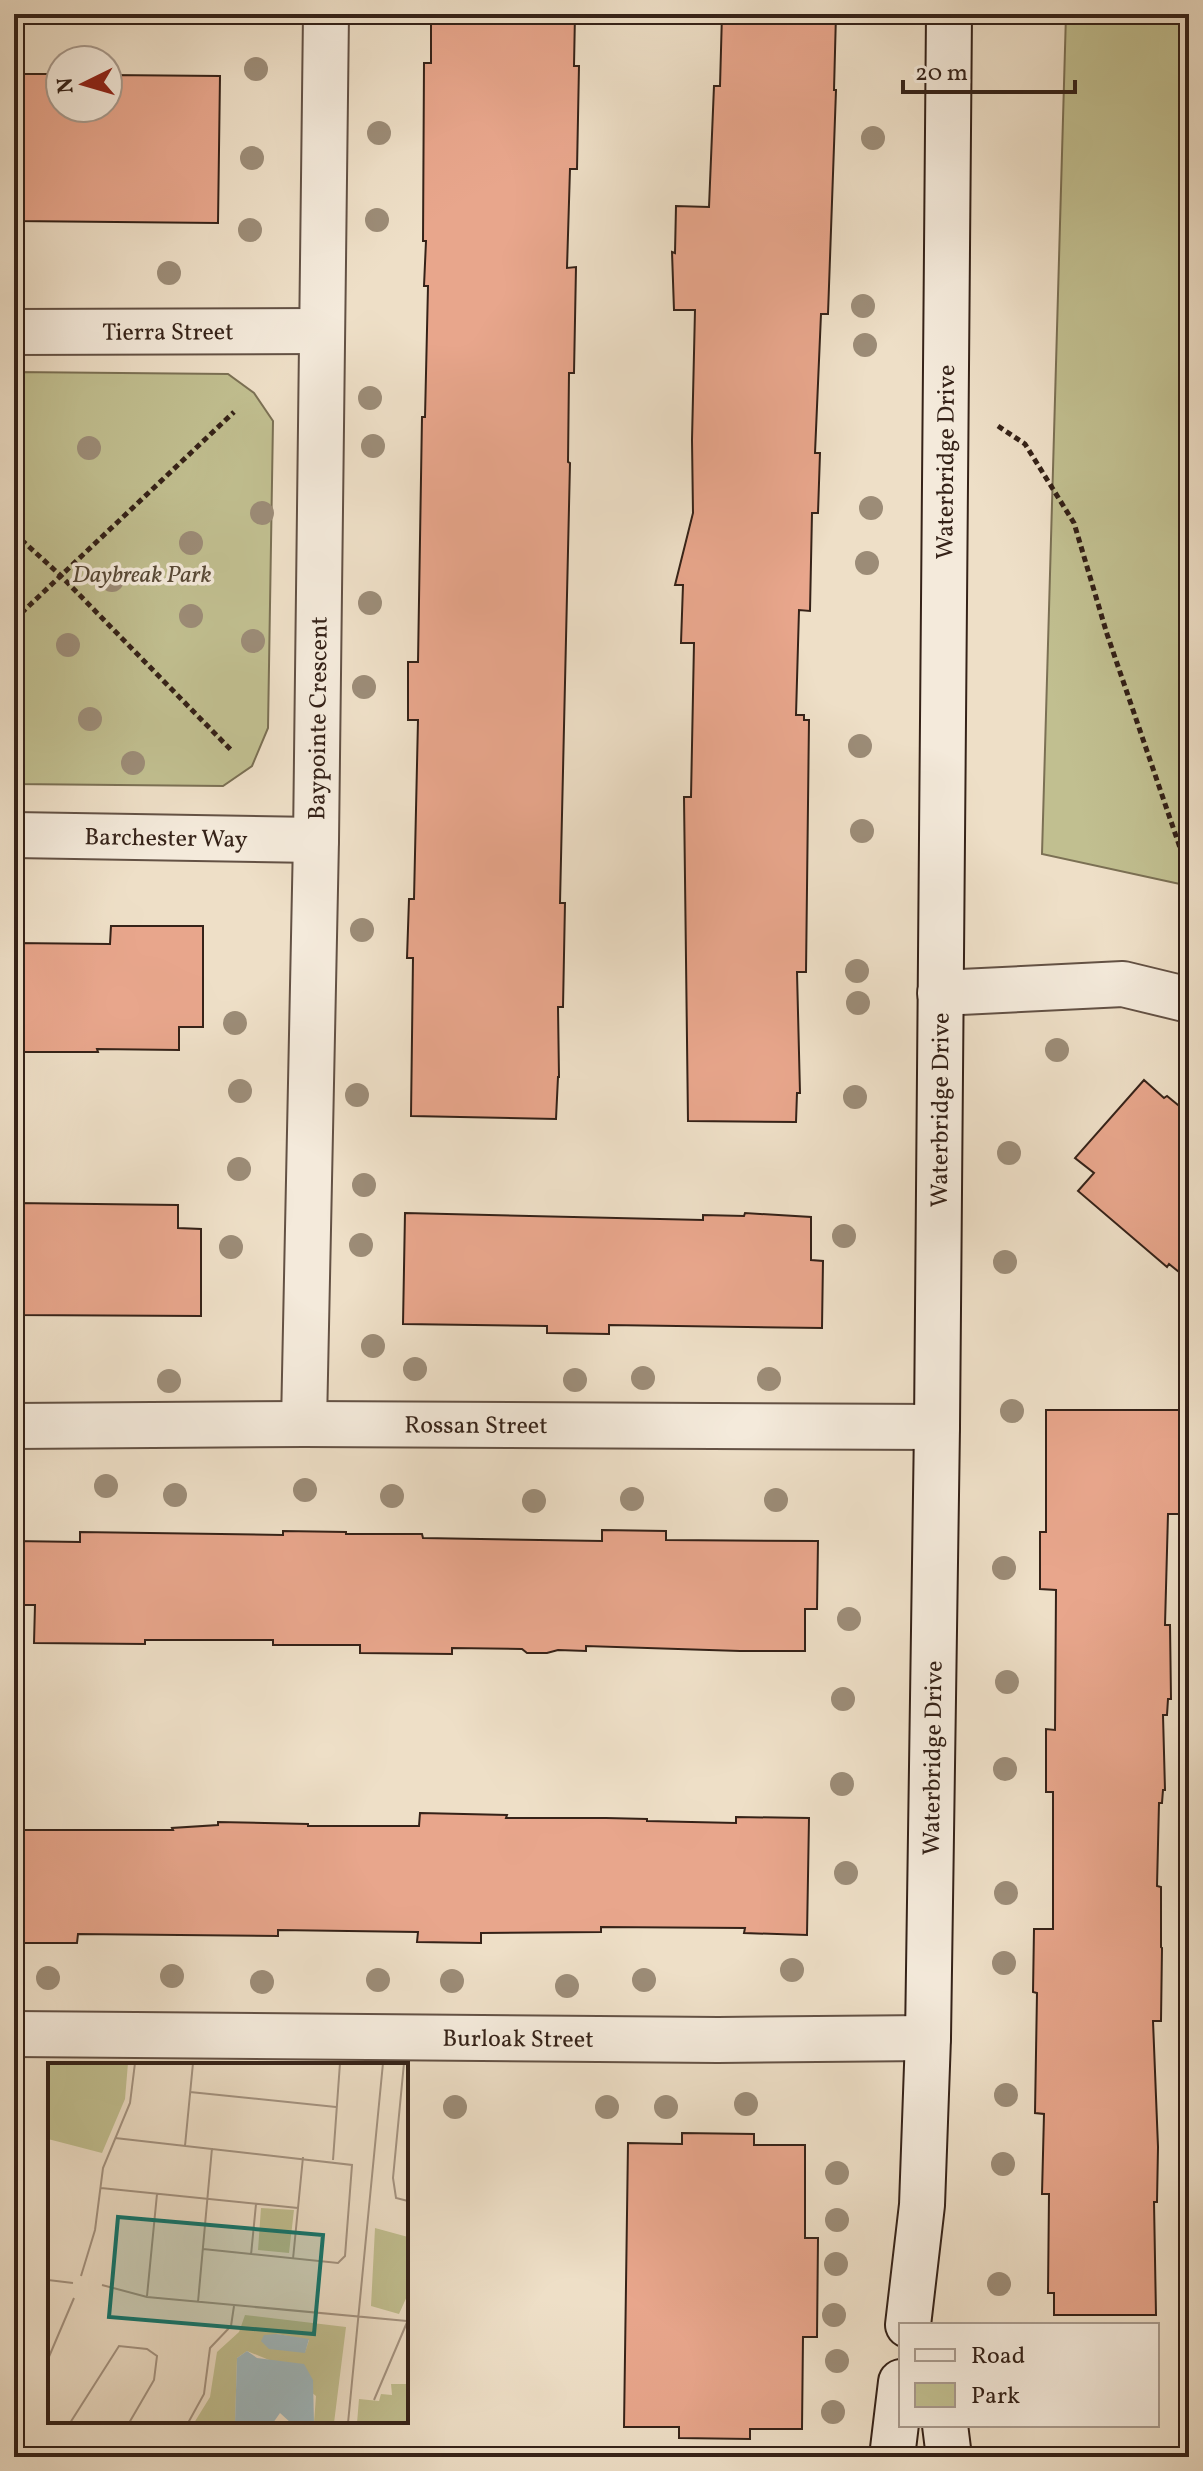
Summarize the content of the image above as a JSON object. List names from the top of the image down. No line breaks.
{"streets":{"street":["Tierra Street","Waterbridge Drive","Baypointe Crescent","Barchester Way","Rossan Street","Burloak Street"]},"crossings":[["Tierra Street","Baypointe Crescent"],["Waterbridge Drive","Rossan Street"],["Waterbridge Drive","Burloak Street"],["Baypointe Crescent","Barchester Way"],["Baypointe Crescent","Rossan Street"]],"parks":["Daybreak Park"],"legend":["Road","Park"],"scale_bar":"20 m","north":"left"}
